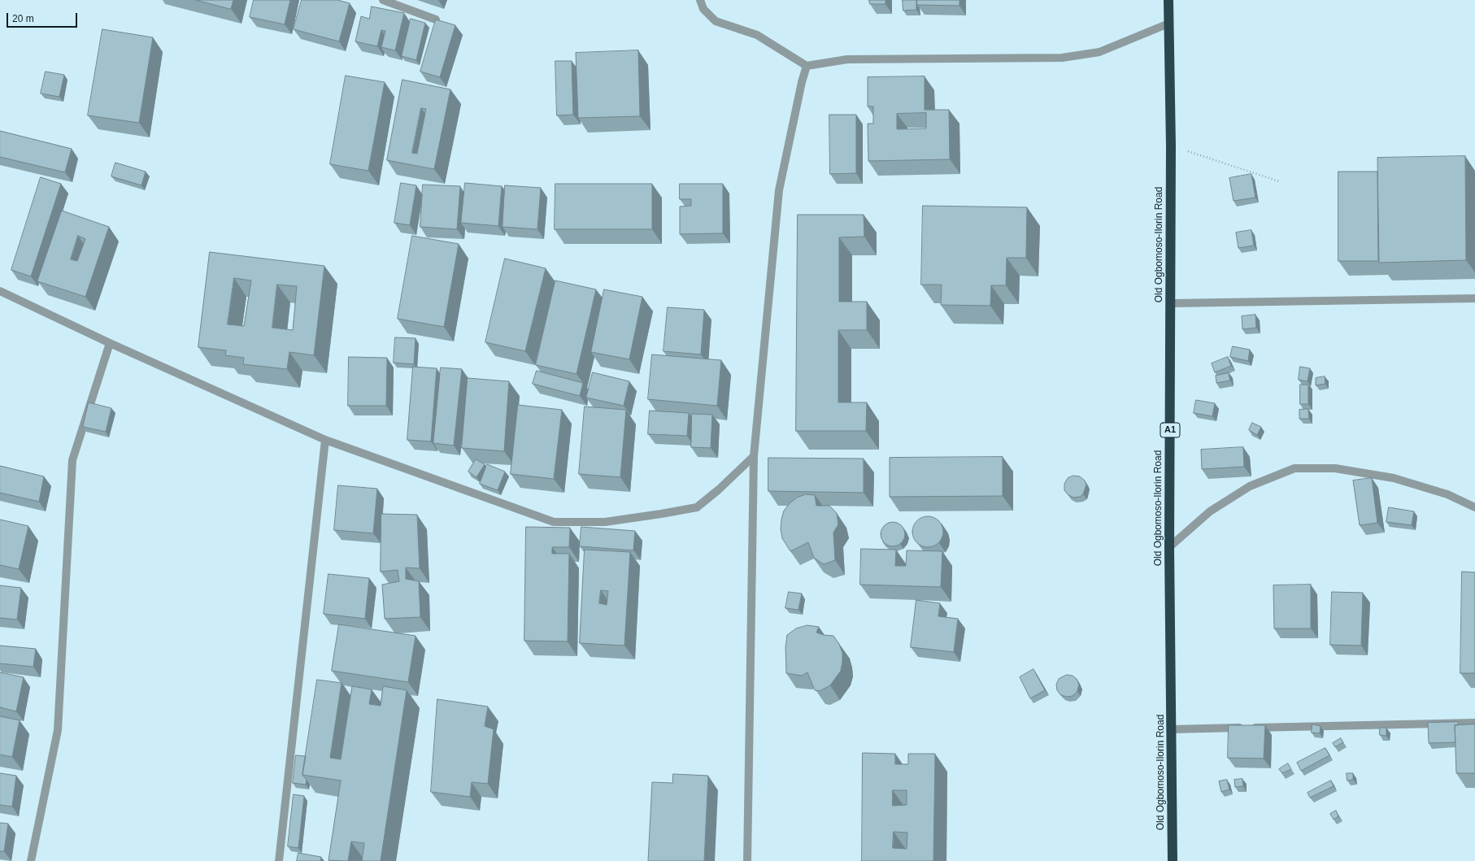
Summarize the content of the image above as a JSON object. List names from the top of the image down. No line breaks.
{"streets":{"highway":["Old Ogbomoso-Ilorin Road","A1"]},"scale_bar":"20 m"}
